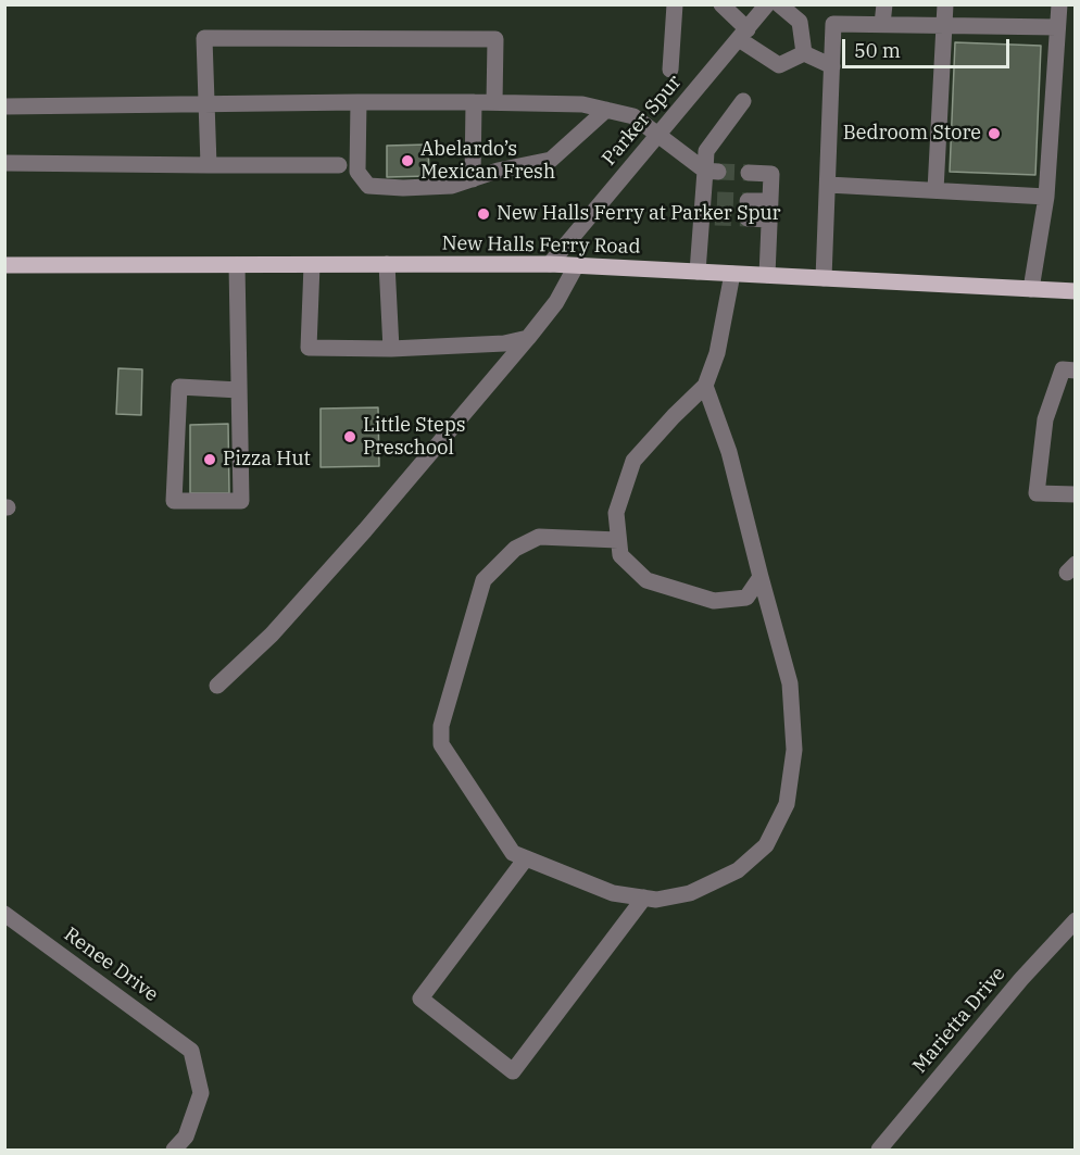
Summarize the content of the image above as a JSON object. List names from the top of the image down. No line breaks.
{"streets":{"main road":["New Halls Ferry Road"],"street":["Parker Spur","Renee Drive","Marietta Drive"]},"crossings":[["Parker Spur","New Halls Ferry Road"]],"places":["Bedroom Store","Abelardo’s Mexican Fresh","New Halls Ferry at Parker Spur","Little Steps Preschool","Pizza Hut"],"scale_bar":"50 m"}
